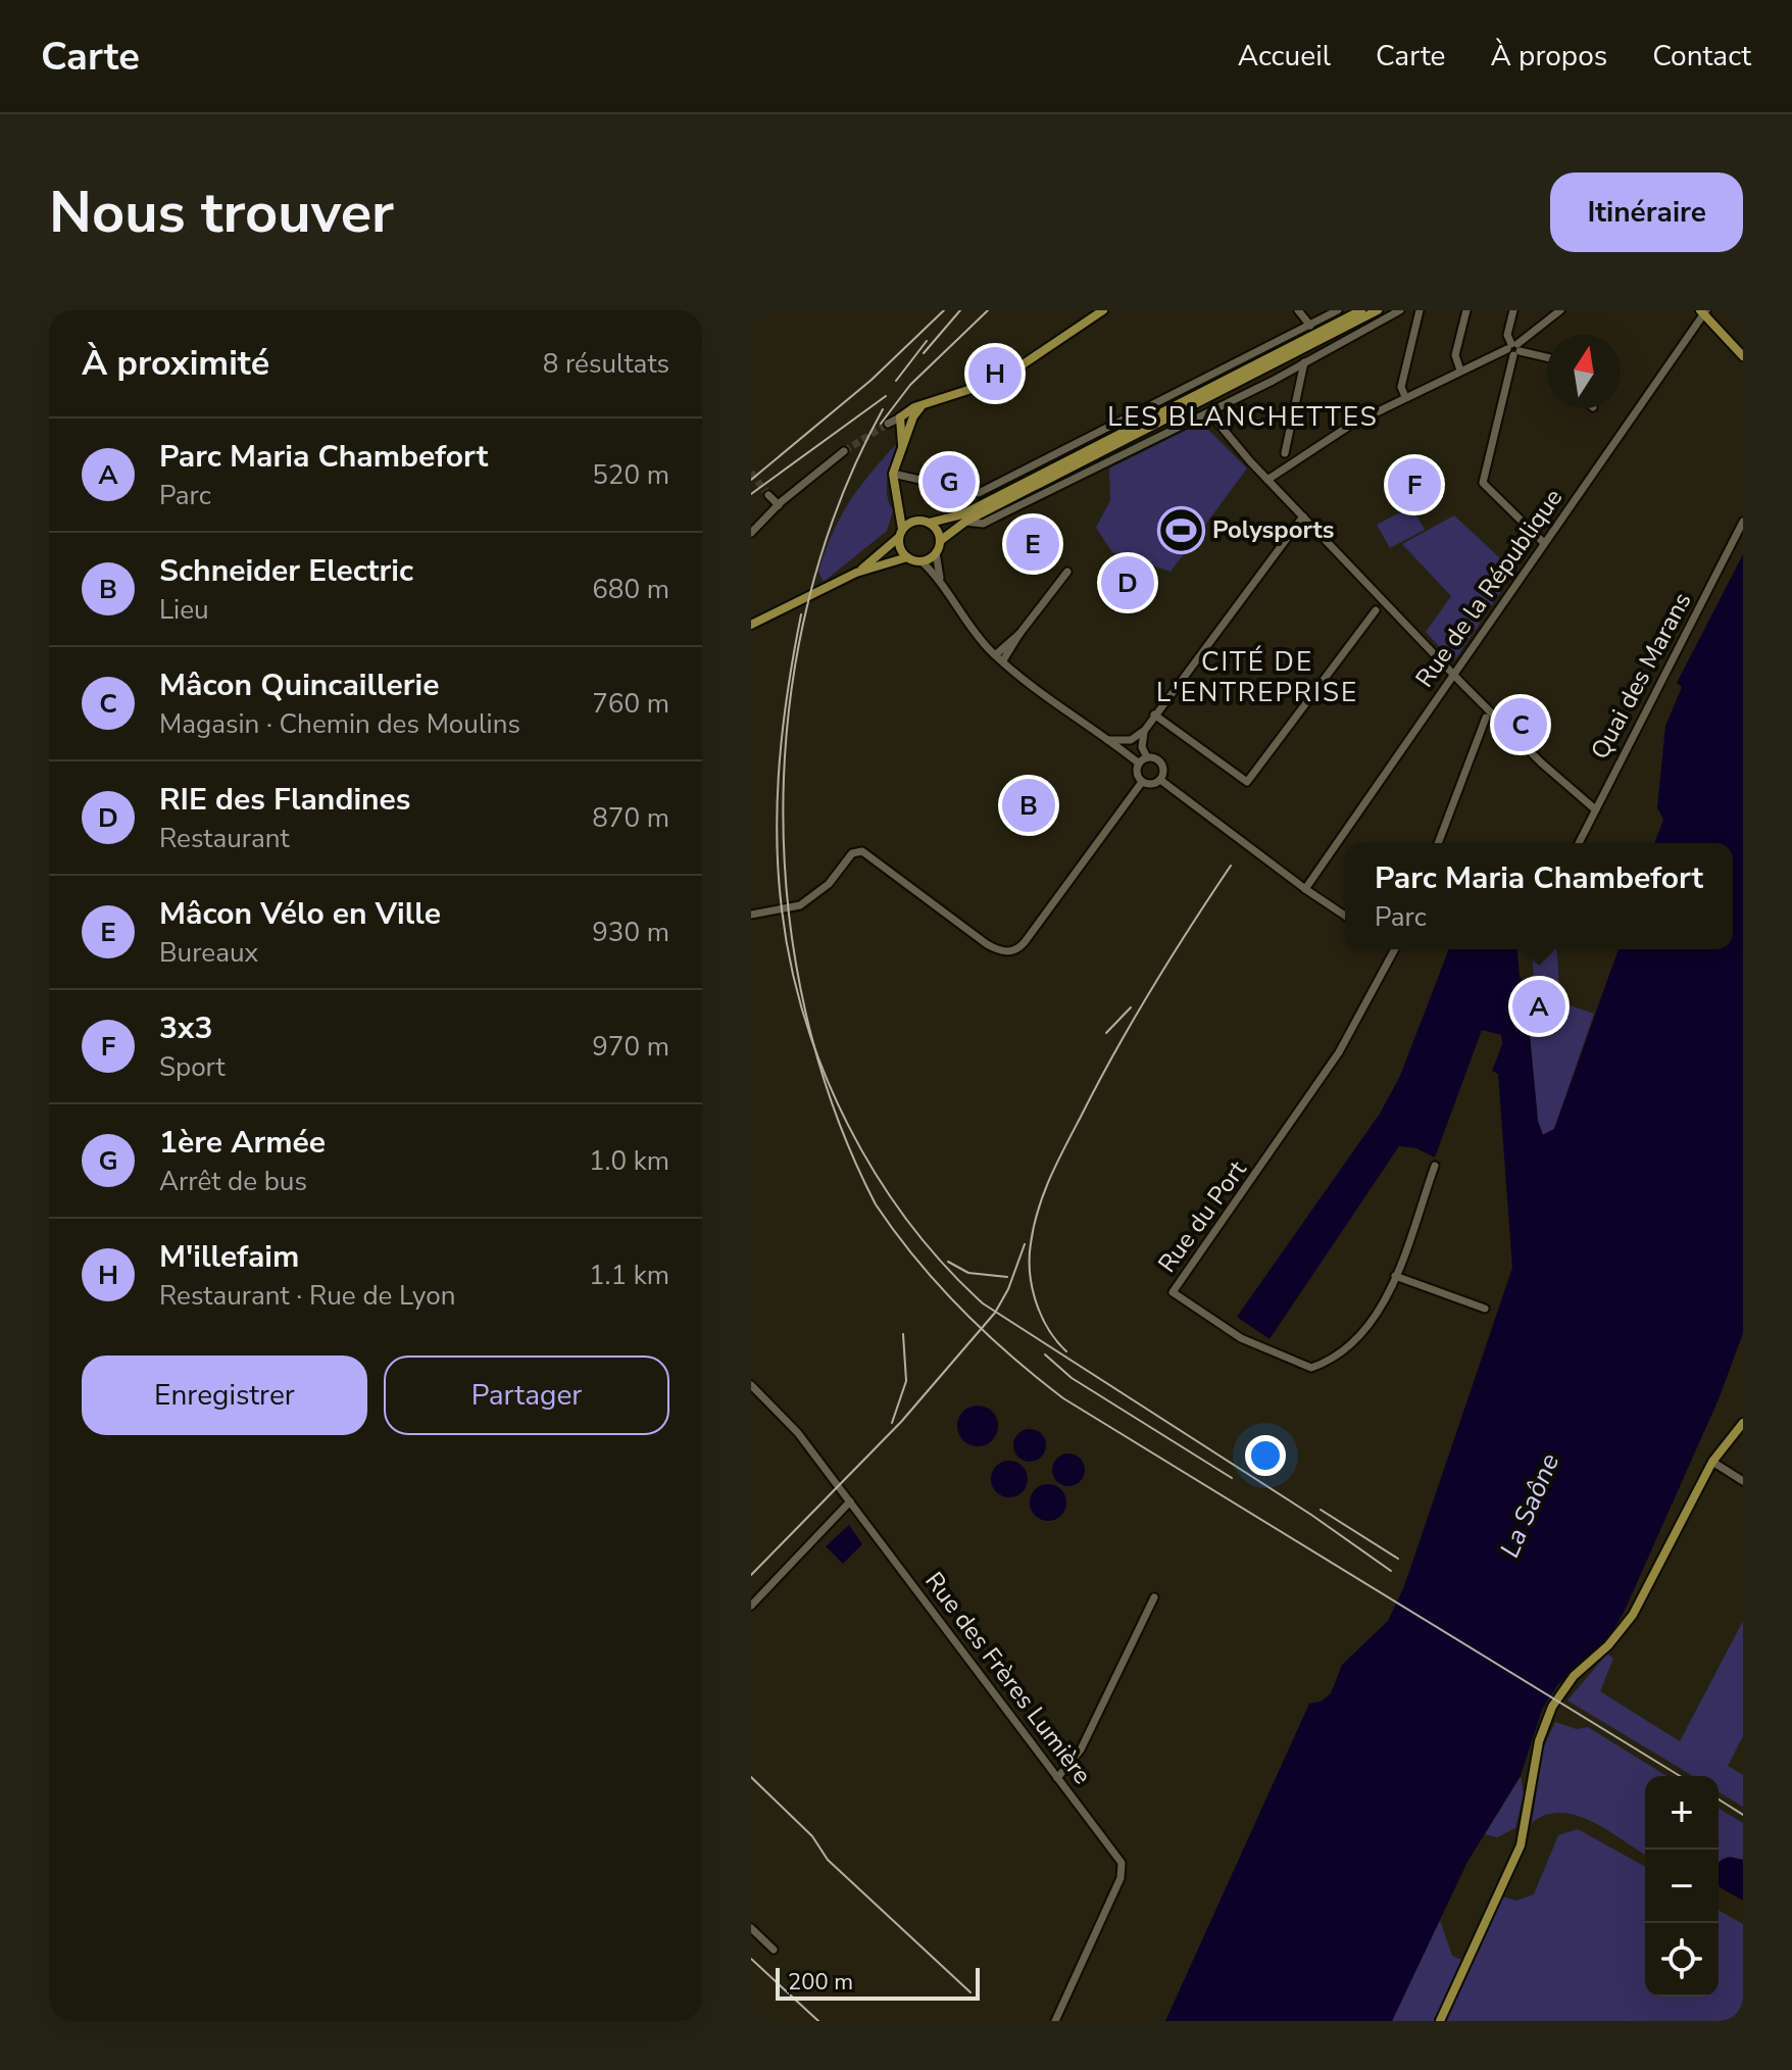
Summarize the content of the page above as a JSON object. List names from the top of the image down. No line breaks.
{"streets":{"street":["Rue de la République","Quai des Marans","Rue du Port","Rue des Frères Lumière"]},"districts":["LES BLANCHETTES","CITÉ DE L'ENTREPRISE"],"water":["La Saône"],"places":{"sports":["Polysports"]},"scale_bar":"200 m","north":"top","page":{"header":"Carte","nav":["Accueil","Carte","À propos","Contact"],"buttons":["Itinéraire",["Enregistrer","Partager"]],"title":"Nous trouver","heading":["À proximité","8 résultats"],"pins":["H","G","F","E","D","C","B","A"],"list":[{"mark":"A","name":"Parc Maria Chambefort","note":"Parc","value":"520 m"},{"mark":"B","name":"Schneider Electric","note":"Lieu","value":"680 m"},{"mark":"C","name":"Mâcon Quincaillerie","note":"Magasin · Chemin des Moulins","value":"760 m"},{"mark":"D","name":"RIE des Flandines","note":"Restaurant","value":"870 m"},{"mark":"E","name":"Mâcon Vélo en Ville","note":"Bureaux","value":"930 m"},{"mark":"F","name":"3x3","note":"Sport","value":"970 m"},{"mark":"G","name":"1ère Armée","note":"Arrêt de bus","value":"1.0 km"},{"mark":"H","name":"M'illefaim","note":"Restaurant · Rue de Lyon","value":"1.1 km"}],"popup":["Parc Maria Chambefort","Parc"],"map_buttons":["+","−"],"scale":"200 m"}}
